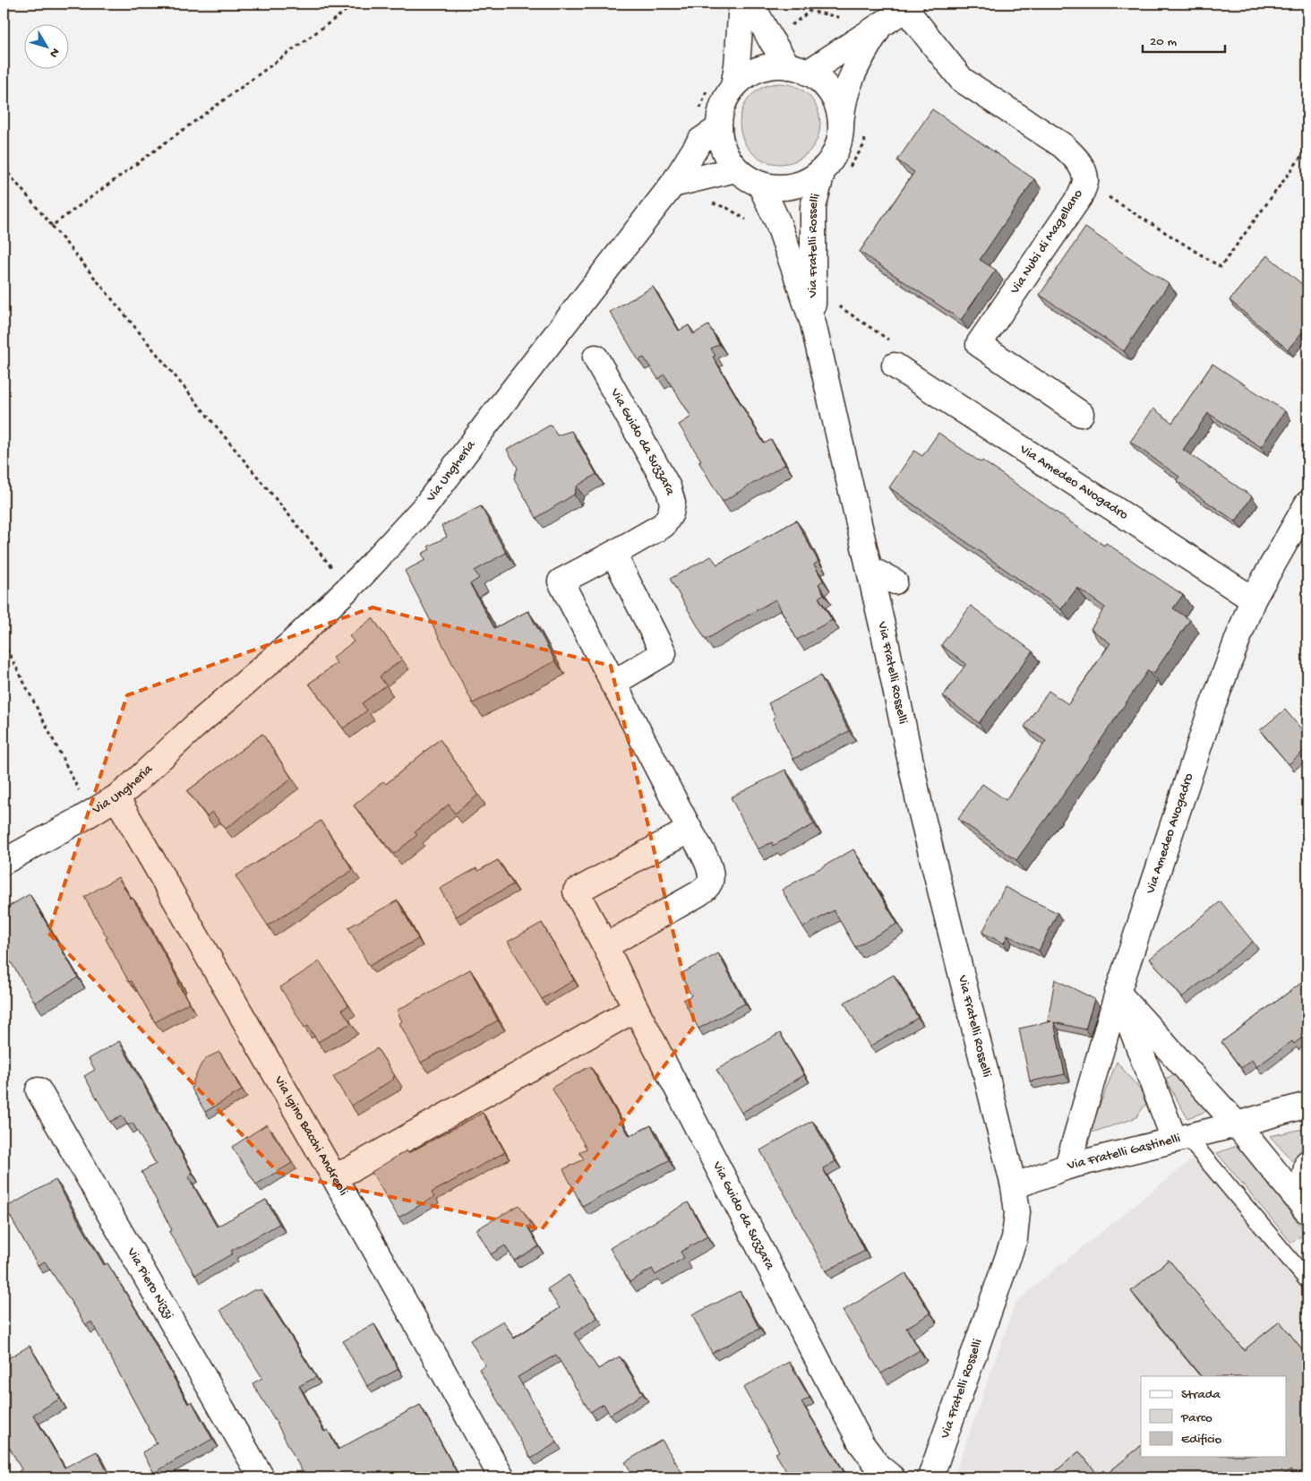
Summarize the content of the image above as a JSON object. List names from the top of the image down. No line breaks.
{"streets":{"street":["Via Nubi di Magellano","Via Fratelli Rosselli","Via Guido da Suzzara","Via Ungheria","Via Amedeo Avogadro","Via Igino Bacchi Andreoli","Via Fratelli Gastinelli","Via Piero Nizzi"]},"crossings":[["Via Nubi di Magellano","Via Fratelli Rosselli"],["Via Nubi di Magellano","Via Ungheria"],["Via Fratelli Rosselli","Via Ungheria"],["Via Fratelli Rosselli","Via Fratelli Gastinelli"],["Via Ungheria","Via Igino Bacchi Andreoli"],["Via Amedeo Avogadro","Via Fratelli Gastinelli"]],"legend":["Strada","Parco","Edificio"],"scale_bar":"20 m","north":"bottom right"}
